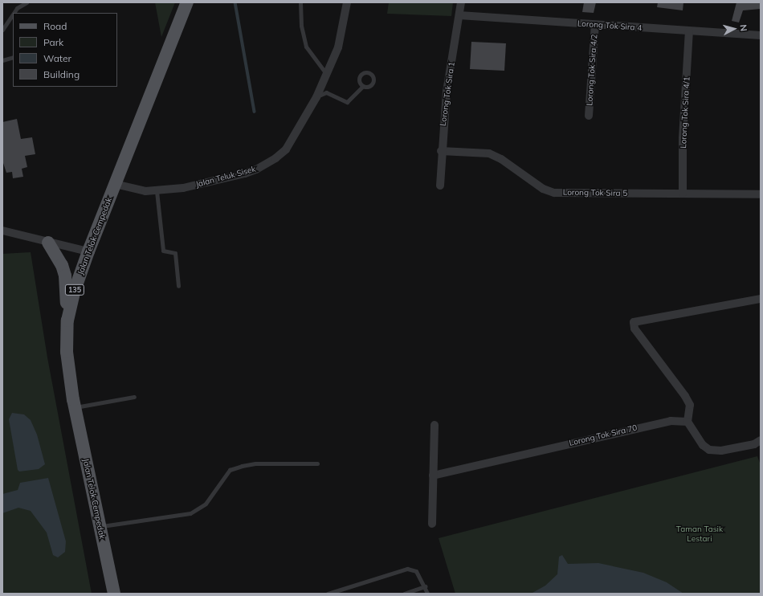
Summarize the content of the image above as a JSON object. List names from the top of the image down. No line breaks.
{"streets":{"main road":["Jalan Telok Cempedak","135"],"street":["Lorong Tok Sira 4","Lorong Tok Sira 4/2","Lorong Tok Sira 1","Lorong Tok Sira 4/1","Jalan Teluk Sisek","Lorong Tok Sira 5","Lorong Tok Sira 70"]},"crossings":[["Lorong Tok Sira 4","Lorong Tok Sira 4/2"],["Lorong Tok Sira 4","Lorong Tok Sira 1"],["Lorong Tok Sira 4","Lorong Tok Sira 4/1"],["Lorong Tok Sira 1","Lorong Tok Sira 5"],["Lorong Tok Sira 4/1","Lorong Tok Sira 5"],["Jalan Teluk Sisek","Jalan Telok Cempedak"]],"parks":["Taman Tasik Lestari"],"legend":["Road","Park","Water","Building"],"north":"right"}
